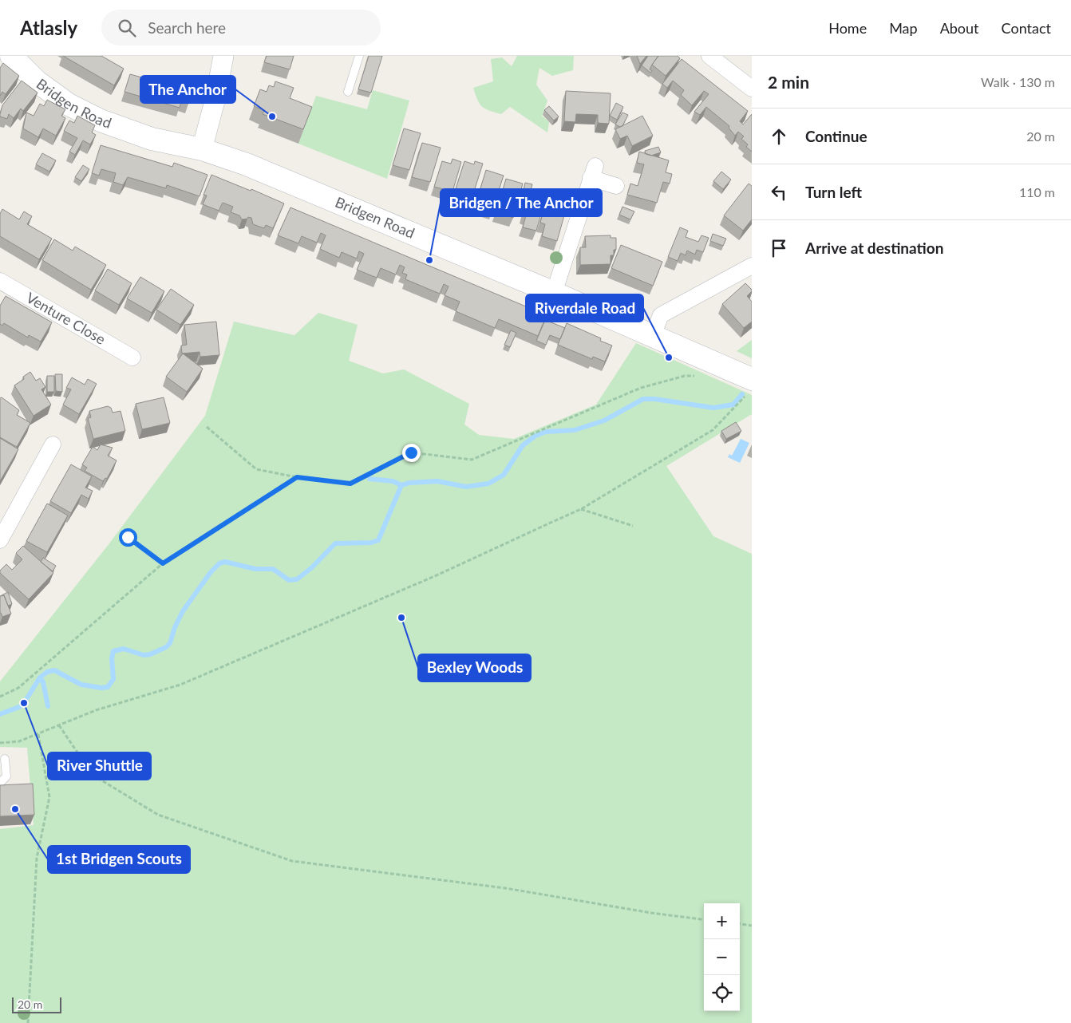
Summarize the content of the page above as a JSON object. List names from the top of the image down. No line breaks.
{"streets":{"main road":["Bridgen Road"],"street":["Venture Close"]},"places":["The Anchor","Bridgen / The Anchor","Riverdale Road","Bexley Woods","River Shuttle","1st Bridgen Scouts"],"scale_bar":"20 m","page":{"header":"Atlasly","search":"Search here","nav":["Home","Map","About","Contact"],"heading":["2 min","Walk · 130 m"],"list":[["Continue","20 m"],["Turn left","110 m"],"Arrive at destination"],"map_buttons":["+","−"],"scale":"20 m"}}
